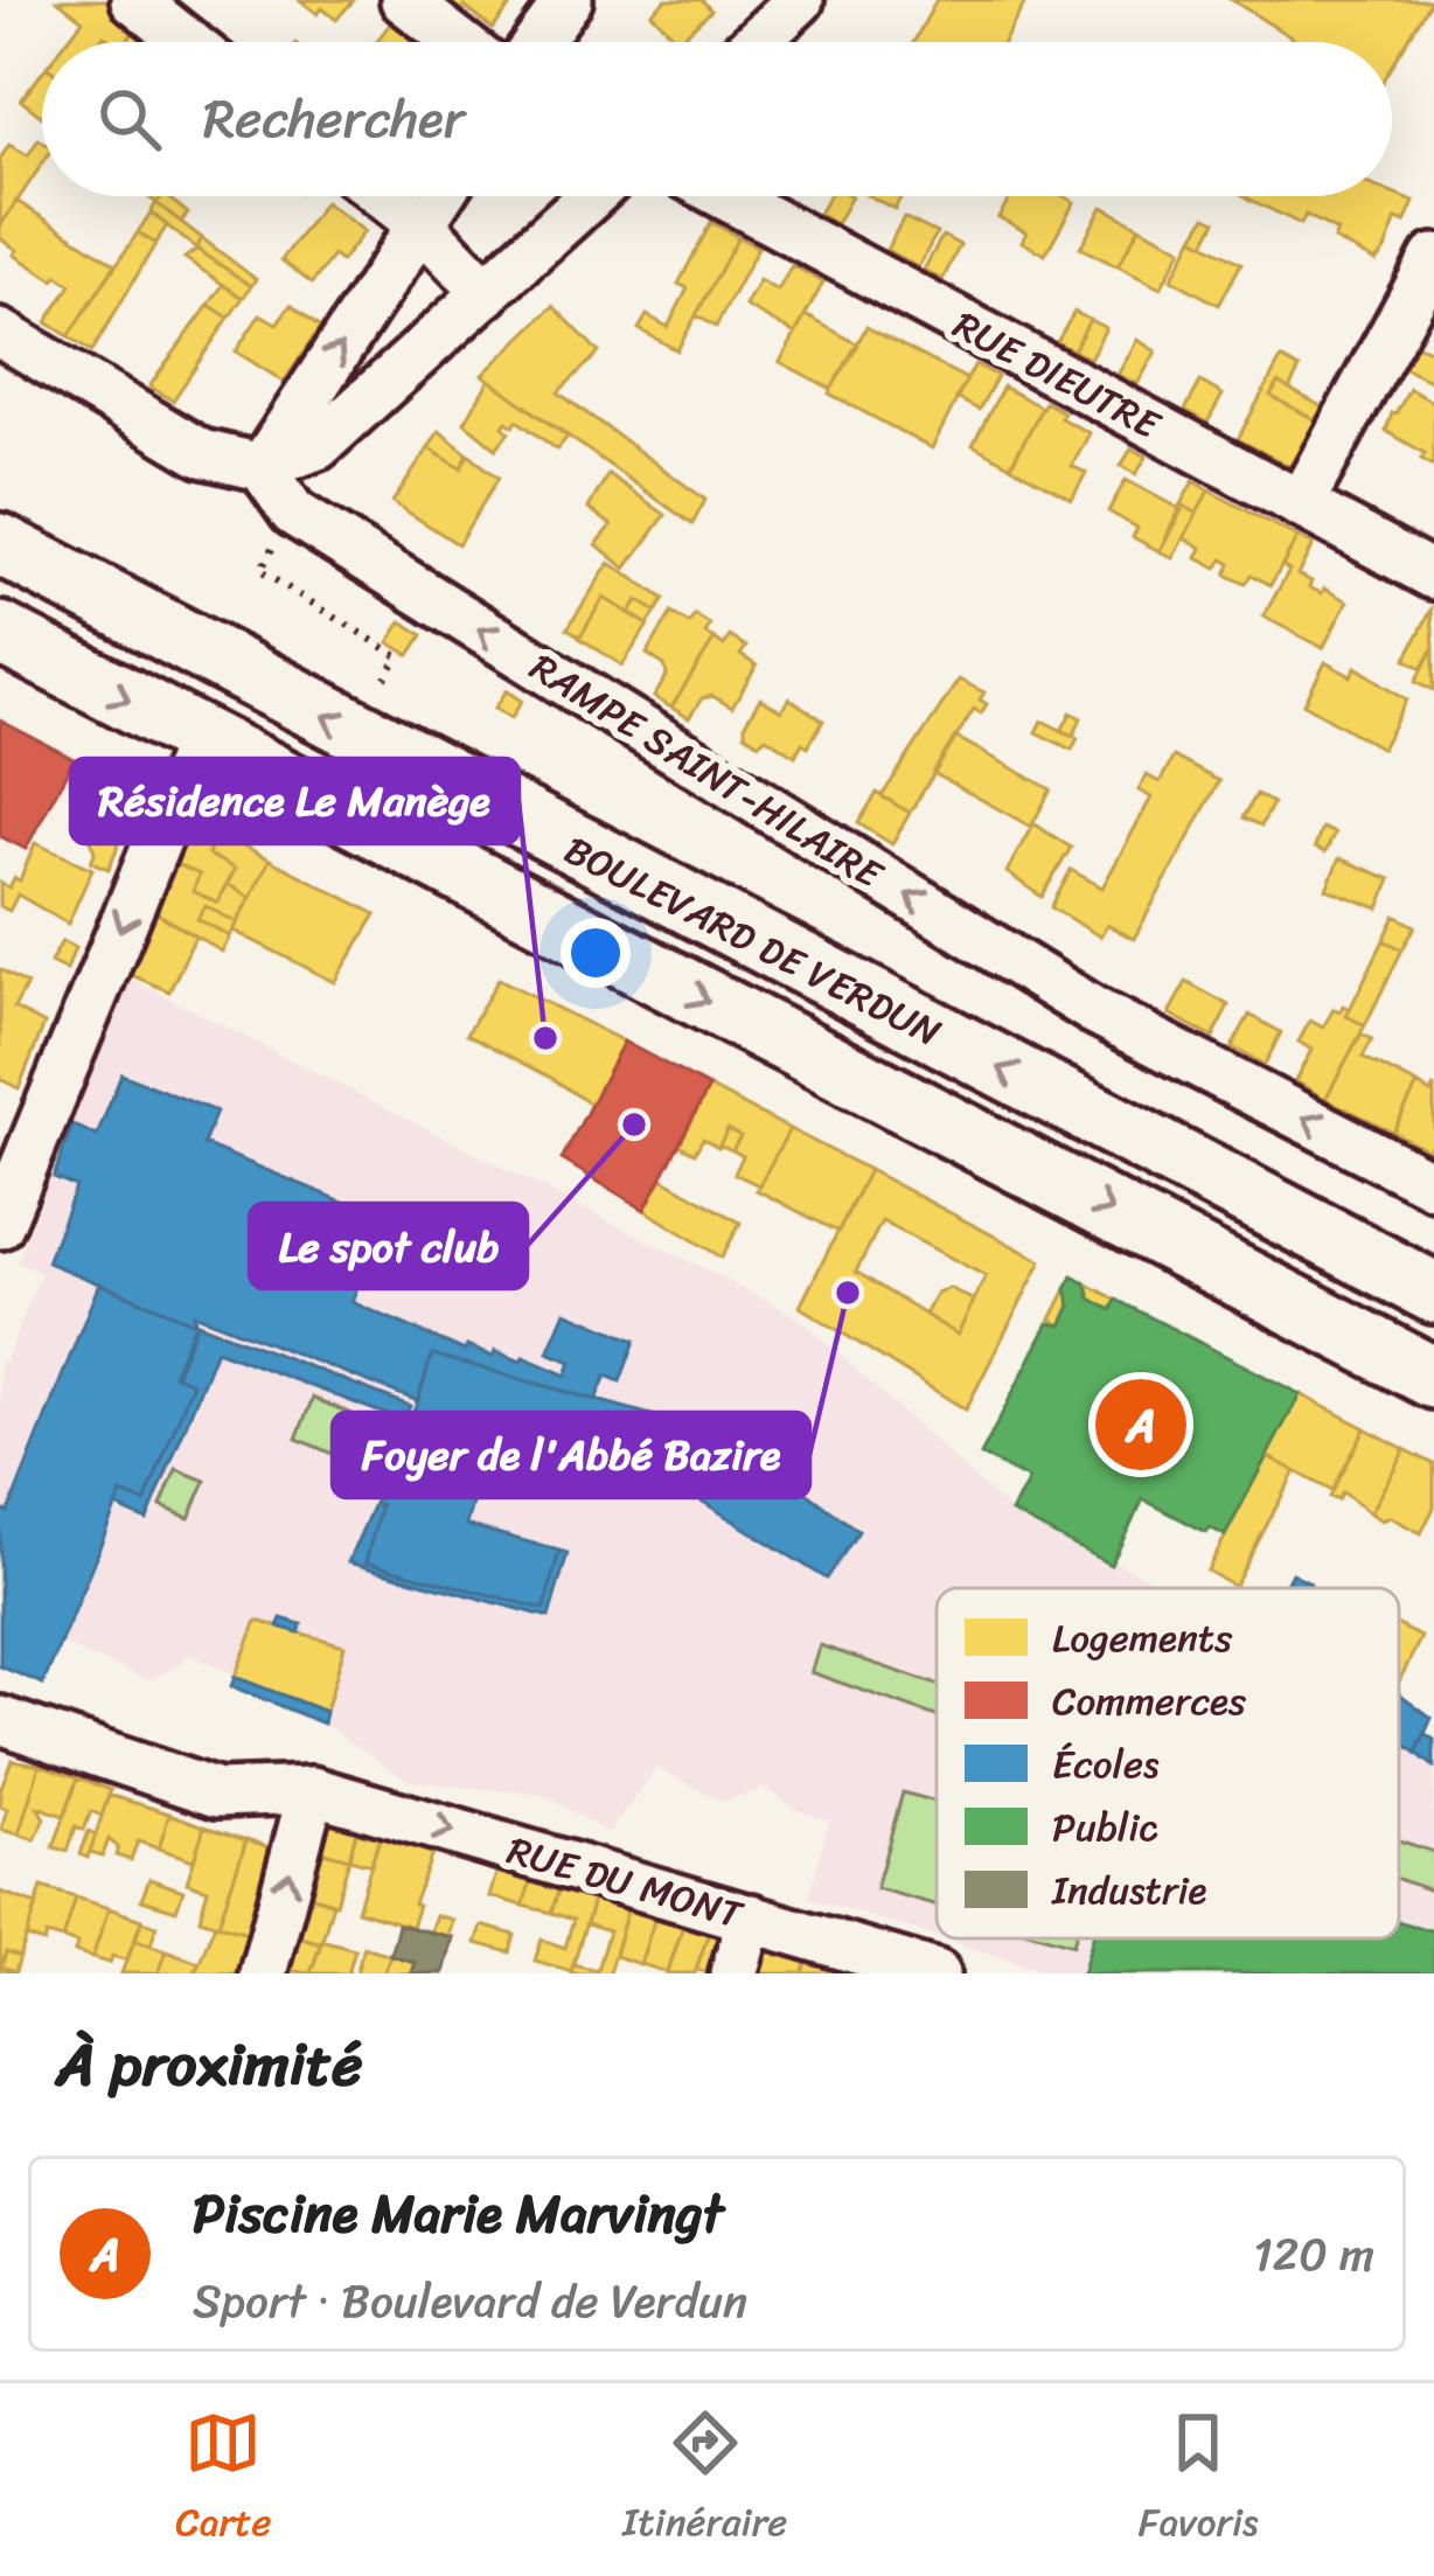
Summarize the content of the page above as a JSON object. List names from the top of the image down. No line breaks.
{"streets":{"main road":["BOULEVARD DE VERDUN"],"street":["RUE DIEUTRE","RAMPE SAINT-HILAIRE","RUE DU MONT"]},"one_way":["RAMPE SAINT-HILAIRE","RUE DU MONT"],"places":["Résidence Le Manège","Le spot club","Foyer de l'Abbé Bazire"],"legend":["Logements","Commerces","Écoles","Public","Industrie"],"page":{"search":"Rechercher","pins":"A","heading":"À proximité","list":[{"mark":"A","name":"Piscine Marie Marvingt","note":"Sport · Boulevard de Verdun","value":"120 m"}],"nav":["Carte","Itinéraire","Favoris"]}}
